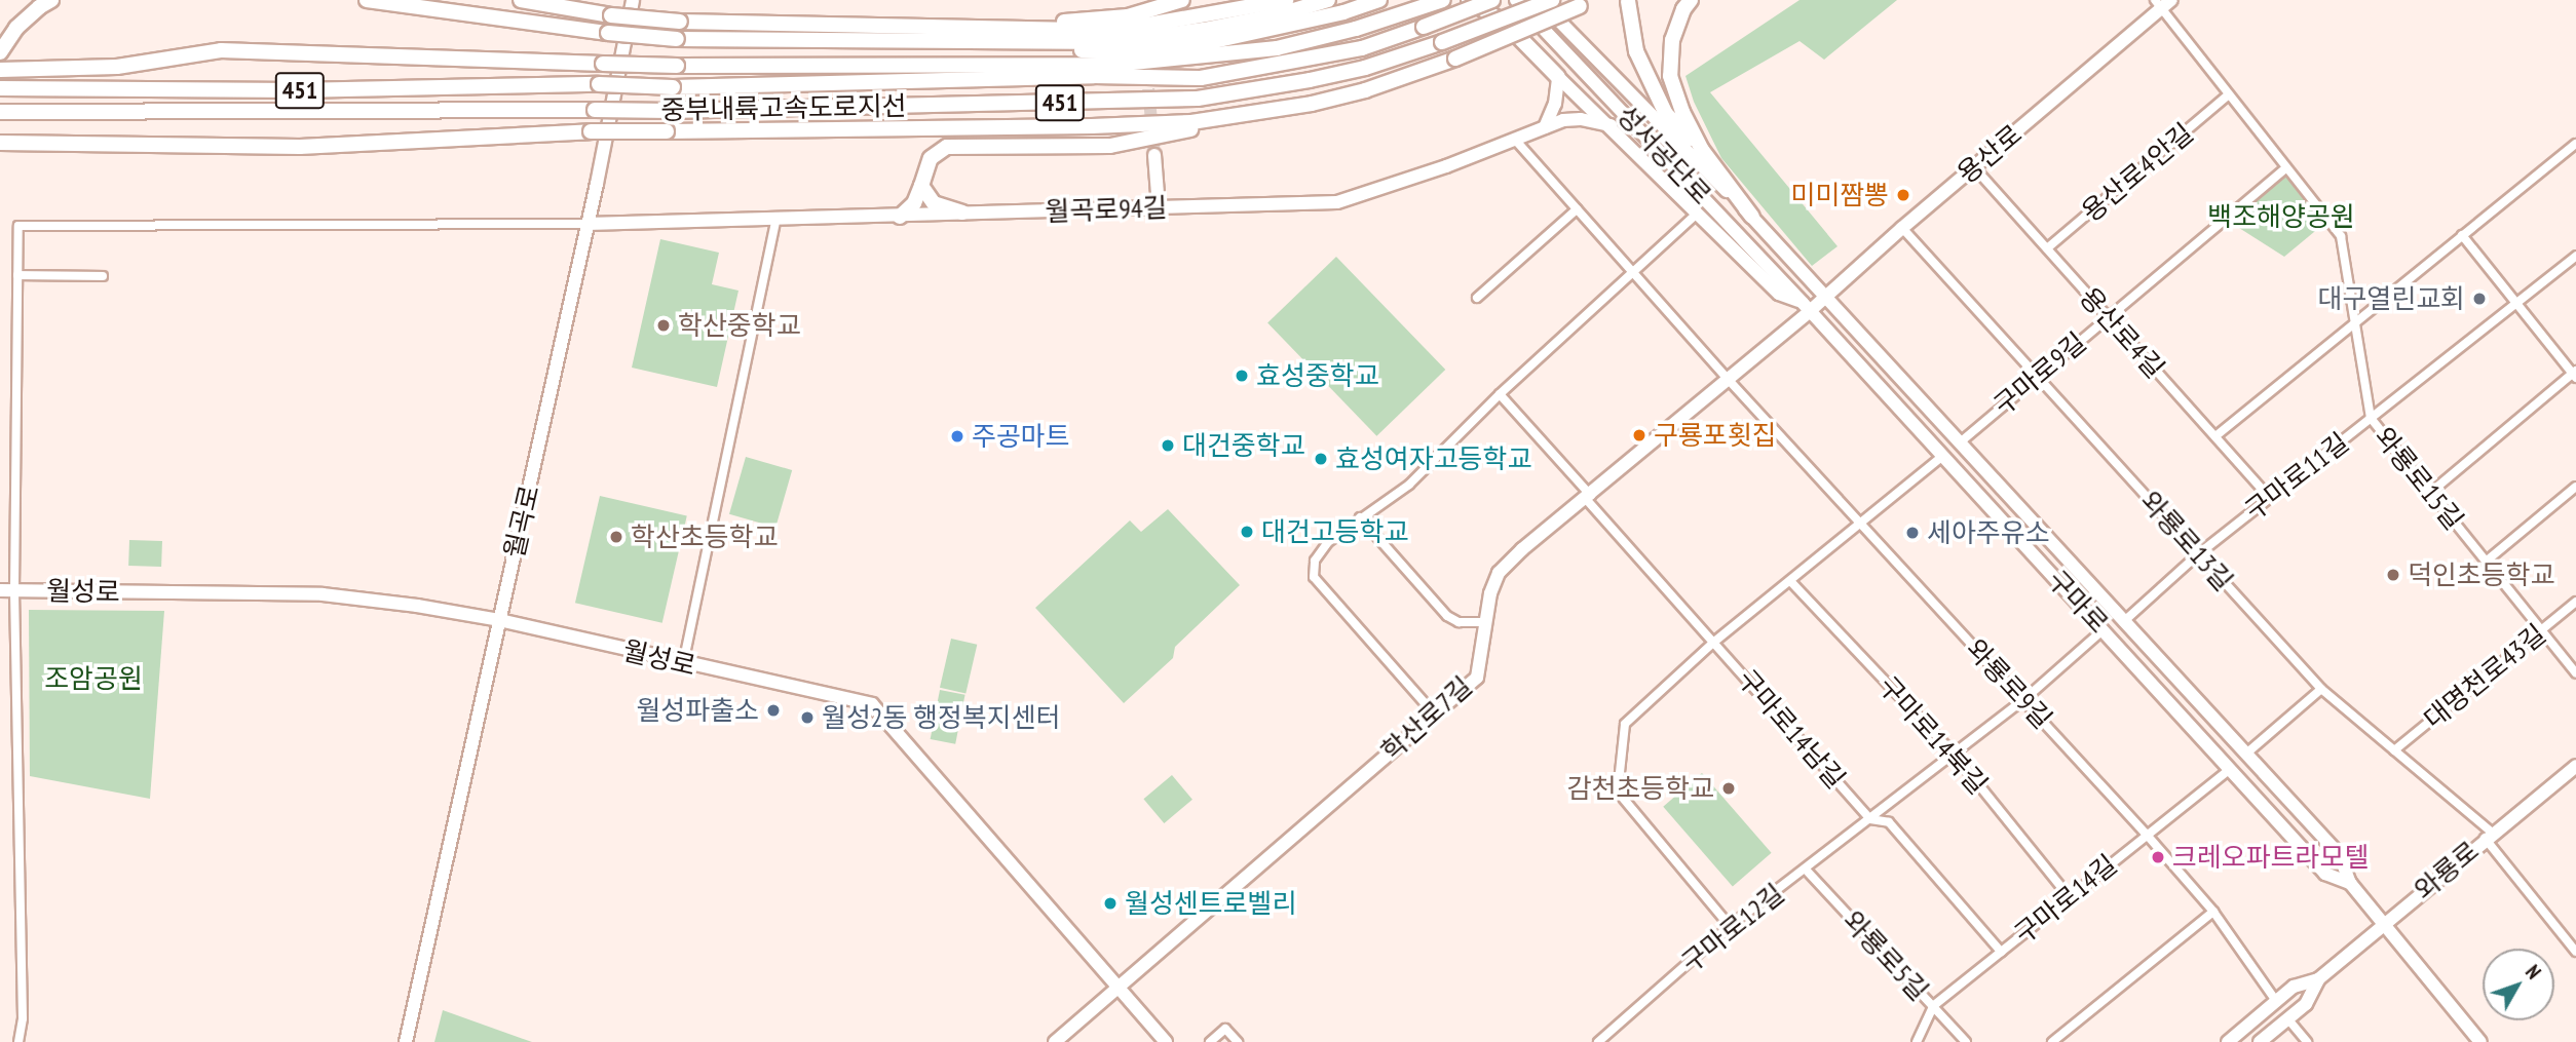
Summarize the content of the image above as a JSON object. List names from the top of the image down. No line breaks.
{"streets":{"highway":["451","중부내륙고속도로지선"],"main road":["용산로","성서공단로","월곡로94길","월곡로","월성로","구마로","학산로7길","와룡로"],"street":["용산로4안길","용산로4길","구마로9길","구마로11길","와룡로15길","와룡로13길","대명천로43길","와룡로9길","구마로14남길","구마로14북길","구마로14길","구마로12길","와룡로5길"]},"crossings":[["용산로","성서공단로"],["용산로","용산로4길"],["용산로","와룡로15길"],["용산로","와룡로13길"],["용산로","구마로"],["용산로","학산로7길"],["성서공단로","구마로"],["성서공단로","학산로7길"],["용산로4안길","용산로4길"],["용산로4안길","와룡로15길"],["월곡로94길","월곡로"],["월곡로94길","와룡로9길"],["용산로4길","구마로9길"],["용산로4길","구마로11길"],["구마로9길","와룡로15길"],["구마로9길","와룡로13길"],["구마로9길","구마로"],["구마로11길","와룡로15길"],["구마로11길","와룡로13길"],["구마로11길","구마로"],["와룡로15길","대명천로43길"],["월곡로","월성로"],["와룡로13길","대명천로43길"],["와룡로13길","와룡로"],["월성로","학산로7길"],["구마로","학산로7길"],["구마로","와룡로"],["구마로","구마로14길"],["구마로","구마로12길"],["와룡로9길","학산로7길"],["와룡로9길","와룡로"],["와룡로9길","구마로14길"],["와룡로9길","구마로12길"],["학산로7길","구마로14남길"],["구마로14남길","구마로14길"],["구마로14남길","구마로12길"],["구마로14북길","구마로14길"],["구마로14북길","구마로12길"],["구마로14길","와룡로5길"],["구마로12길","와룡로5길"]],"parks":["백조해양공원","조암공원"],"places":["미미짬뽕","대구열린교회","학산중학교","효성중학교","구룡포횟집","주공마트","대건중학교","효성여자고등학교","대건고등학교","세아주유소","학산초등학교","덕인초등학교","월성파출소","월성2동 행정복지센터","감천초등학교","크레오파트라모텔","월성센트로벨리"],"north":"top right"}
